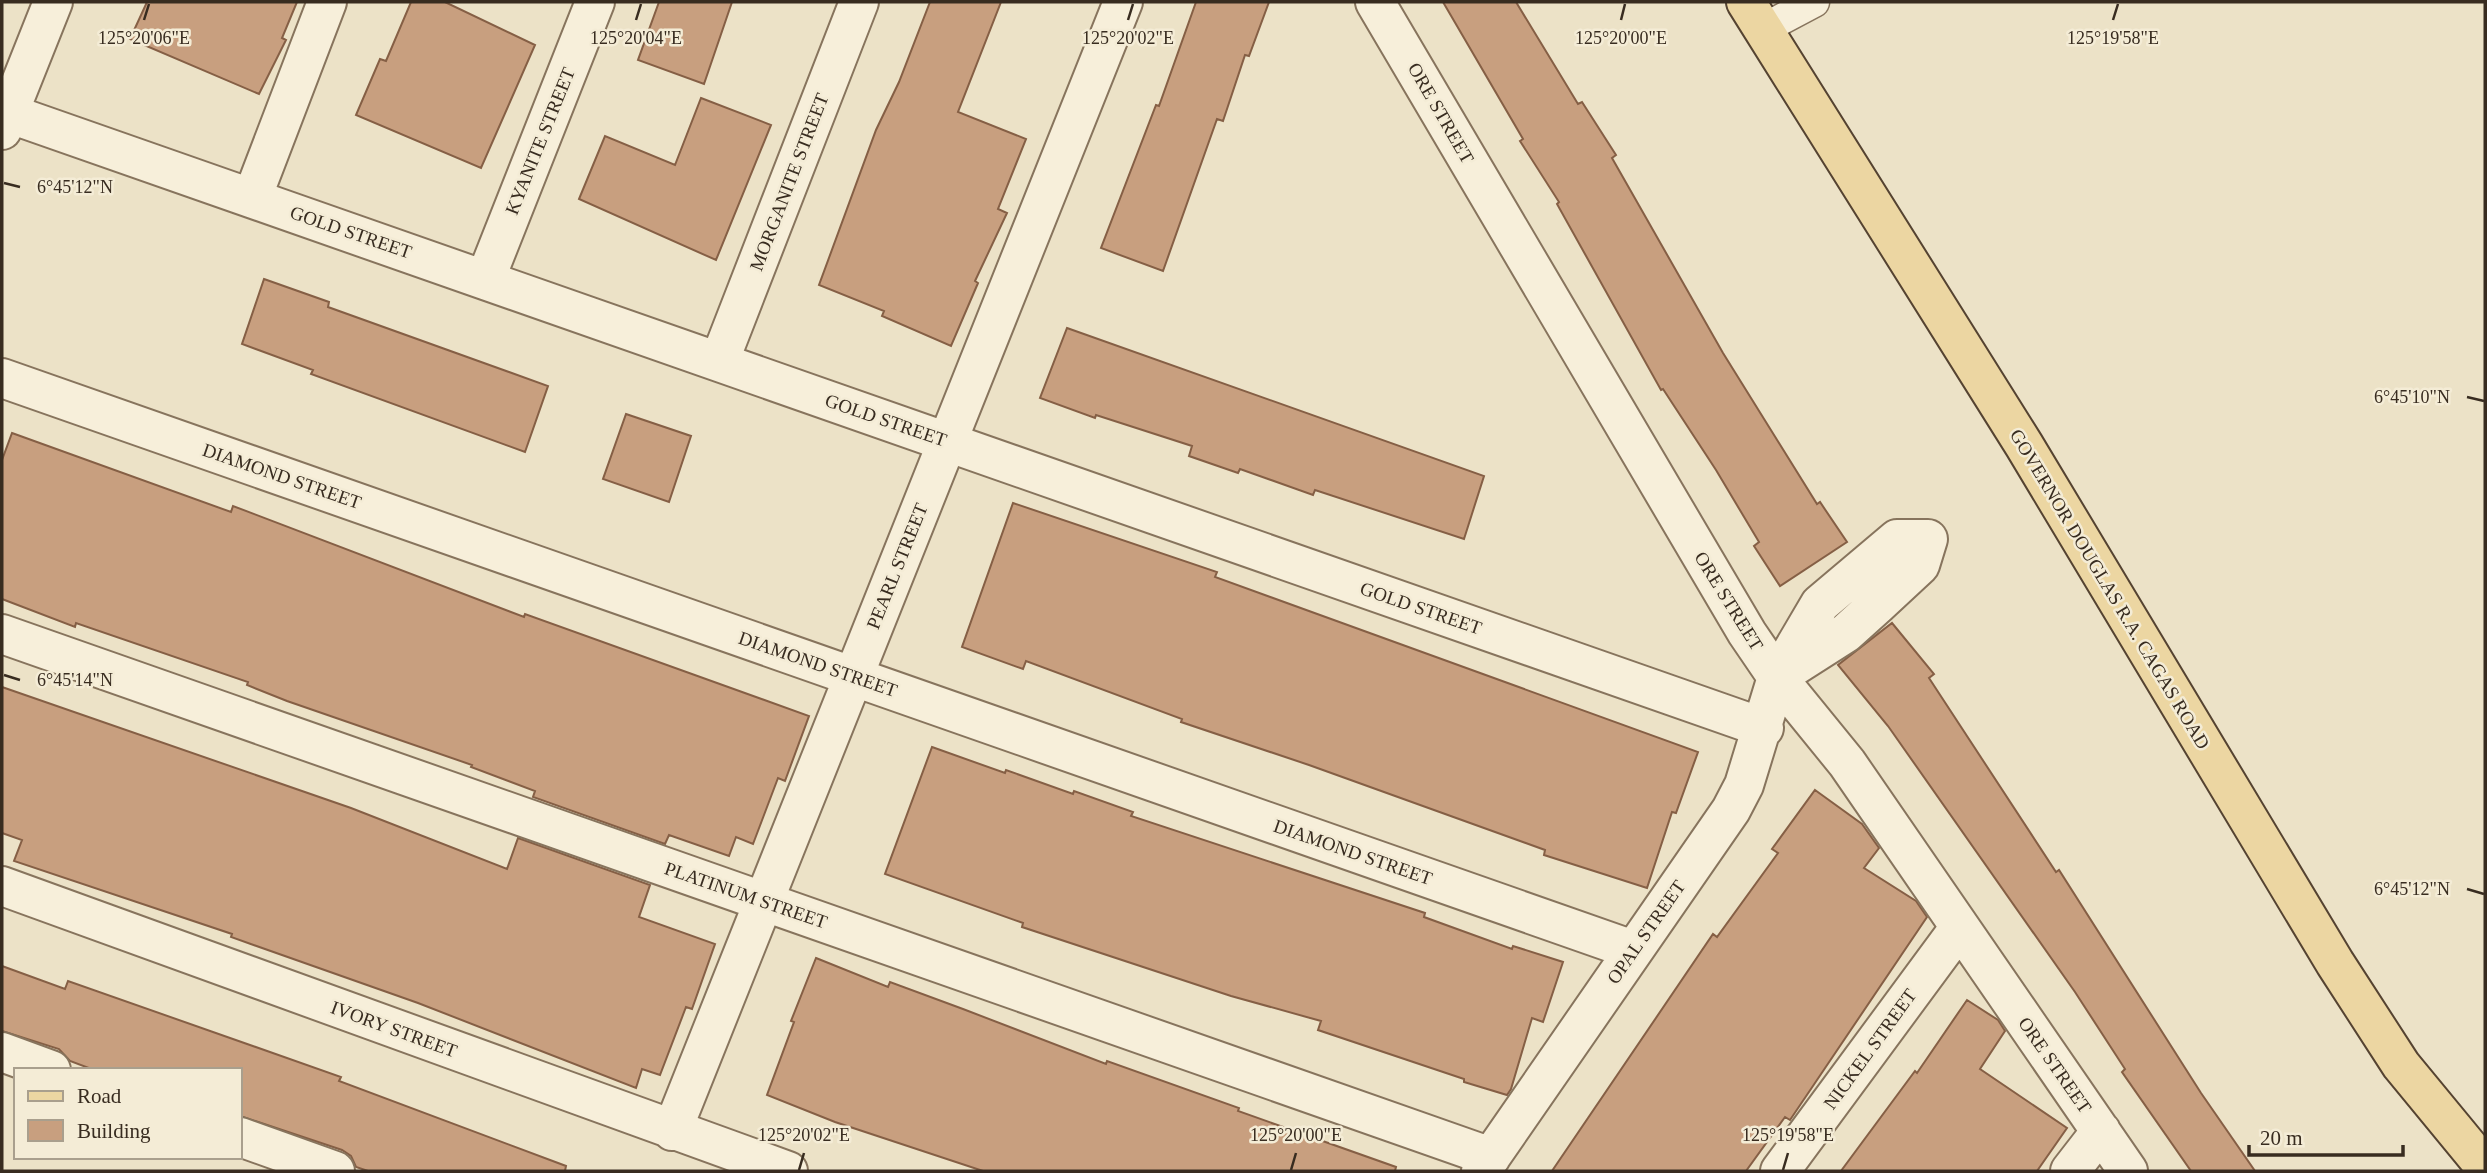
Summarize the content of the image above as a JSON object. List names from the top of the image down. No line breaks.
{"streets":{"main road":["GOVERNOR DOUGLAS R.A. CAGAS ROAD"],"street":["ORE STREET","KYANITE STREET","MORGANITE STREET","GOLD STREET","DIAMOND STREET","PEARL STREET","PLATINUM STREET","OPAL STREET","IVORY STREET","NICKEL STREET"]},"crossings":[["ORE STREET","OPAL STREET"],["ORE STREET","NICKEL STREET"],["KYANITE STREET","GOLD STREET"],["MORGANITE STREET","GOLD STREET"],["GOLD STREET","PEARL STREET"],["GOLD STREET","OPAL STREET"],["DIAMOND STREET","PEARL STREET"],["DIAMOND STREET","OPAL STREET"],["PEARL STREET","PLATINUM STREET"],["PEARL STREET","IVORY STREET"],["PLATINUM STREET","OPAL STREET"]],"legend":["Road","Building"],"scale_bar":"20 m","coordinates":["125°20'06\"E","125°20'04\"E","125°20'02\"E","125°20'00\"E","125°19'58\"E","6°45'12\"N","6°45'10\"N","6°45'14\"N"]}
